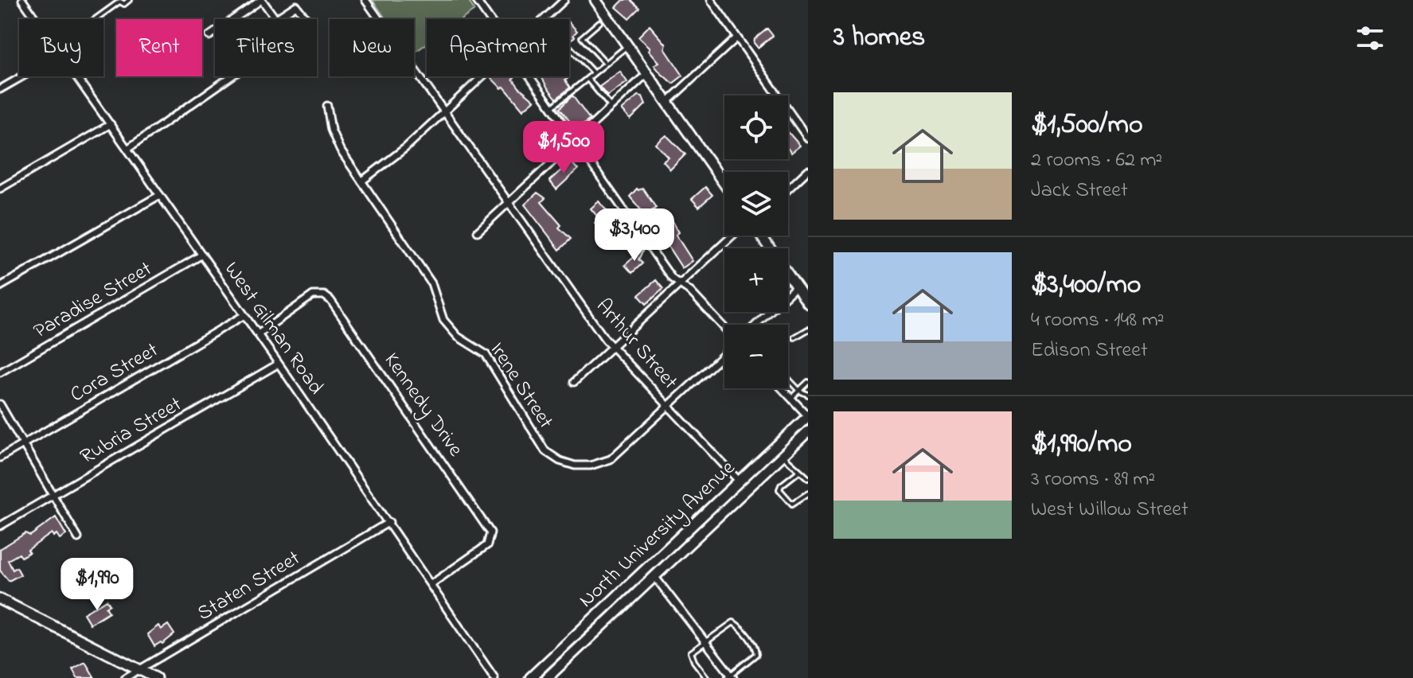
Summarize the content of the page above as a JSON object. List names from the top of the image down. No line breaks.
{"streets":{"main road":["North University Avenue"],"street":["Paradise Street","West Gilman Road","Arthur Street","Cora Street","Irene Street","Kennedy Drive","Rubria Street","Staten Street"]},"crossings":[["Paradise Street","West Gilman Road"],["West Gilman Road","Cora Street"],["West Gilman Road","Kennedy Drive"],["West Gilman Road","Rubria Street"],["West Gilman Road","Staten Street"],["Arthur Street","Irene Street"],["Arthur Street","North University Avenue"]],"page":{"heading":"3 homes","chip":["Buy","Rent","Filters","New","Apartment"],"list":[{"name":"$1,500/mo","note":"2 rooms · 62 m² · Jack Street"},{"name":"$3,400/mo","note":"4 rooms · 148 m² · Edison Street"},{"name":"$1,990/mo","note":"3 rooms · 89 m² · West Willow Street"}],"map_buttons":["+","−"],"price":["$1,500","$3,400","$1,990"]}}
